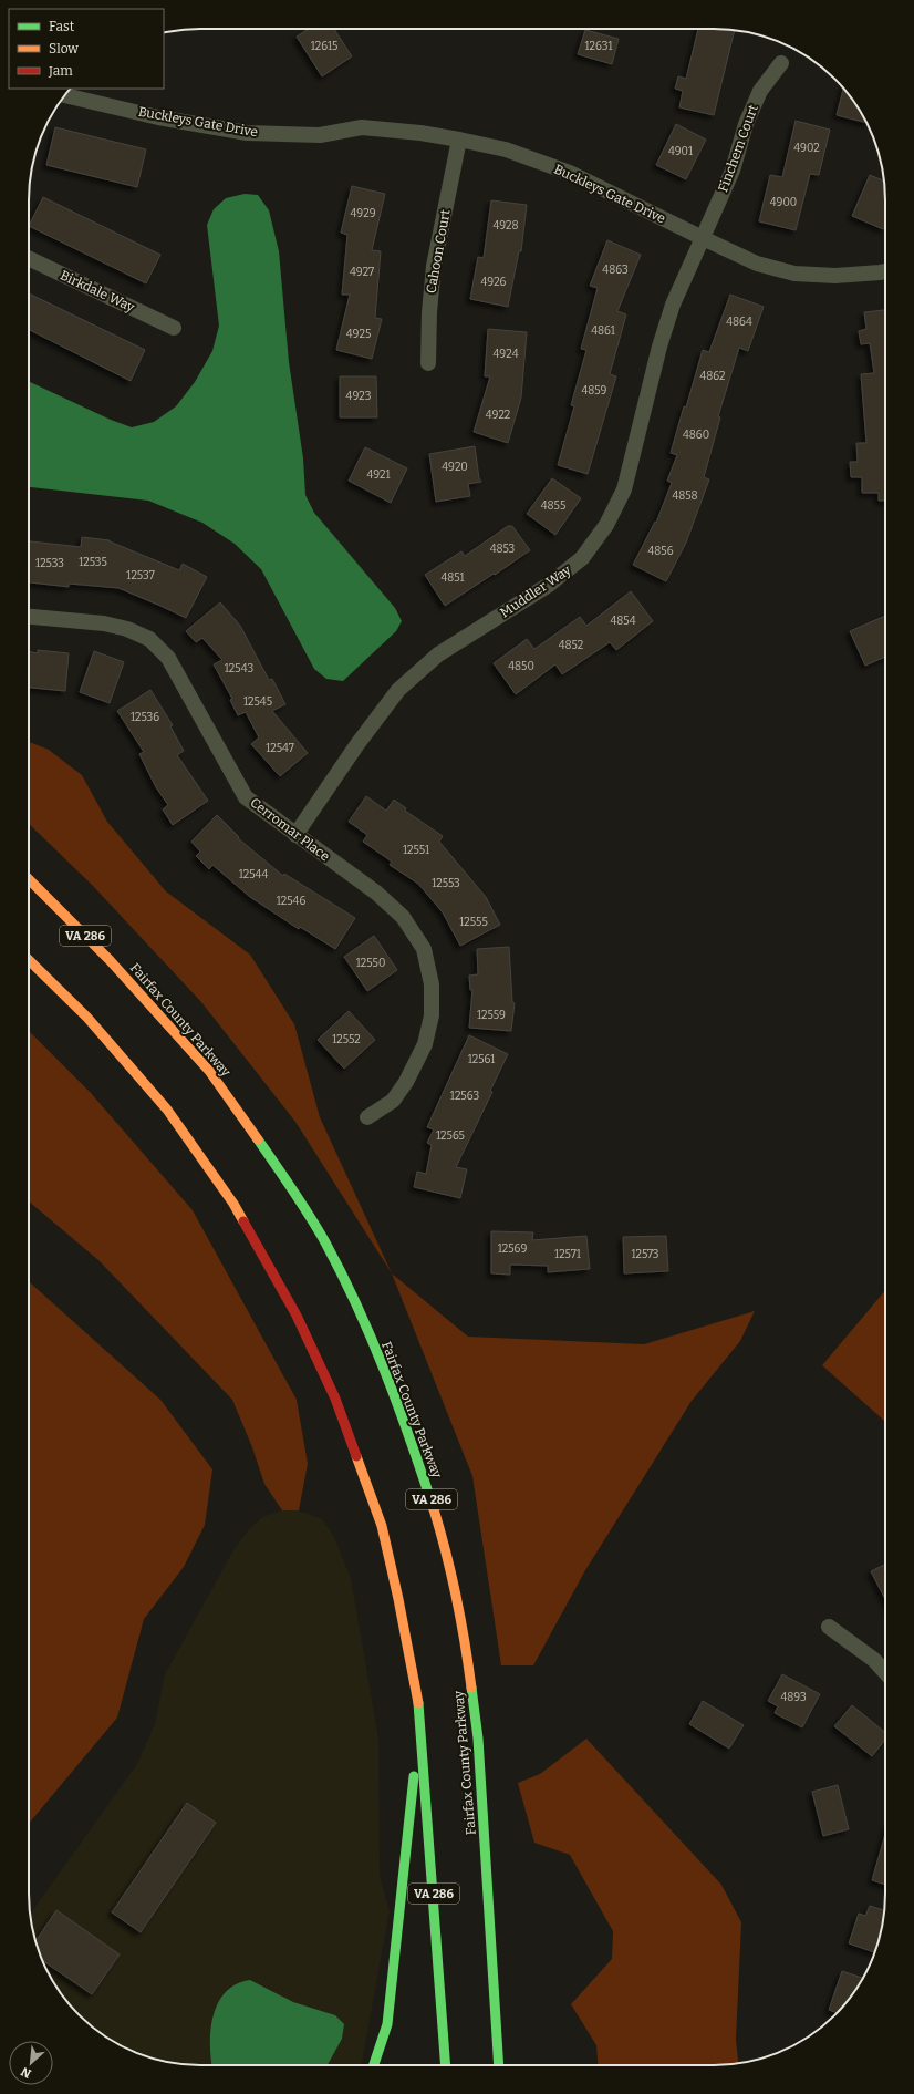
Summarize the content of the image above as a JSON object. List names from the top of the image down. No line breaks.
{"streets":{"highway":["VA 286","Fairfax County Parkway"],"street":["Buckleys Gate Drive","Finchem Court","Cahoon Court","Birkdale Way","Muddler Way","Cerromar Place"]},"crossings":[["Buckleys Gate Drive","Finchem Court"],["Buckleys Gate Drive","Cahoon Court"],["Buckleys Gate Drive","Muddler Way"],["Finchem Court","Muddler Way"],["Muddler Way","Cerromar Place"]],"house_numbers":["12615","12631","4902","4901","4900","4929","4928","4863","4927","4926","4864","4861","4925","4924","4862","4859","4923","4922","4860","4920","4921","4858","4855","4853","4856","12535","12533","12537","4851","4854","4852","4850","12543","12545","12536","12547","12551","12544","12553","12546","12555","12550","12559","12552","12561","12563","12565","12569","12571","12573","4893"],"legend":["Fast","Slow","Jam"],"north":"bottom left"}
